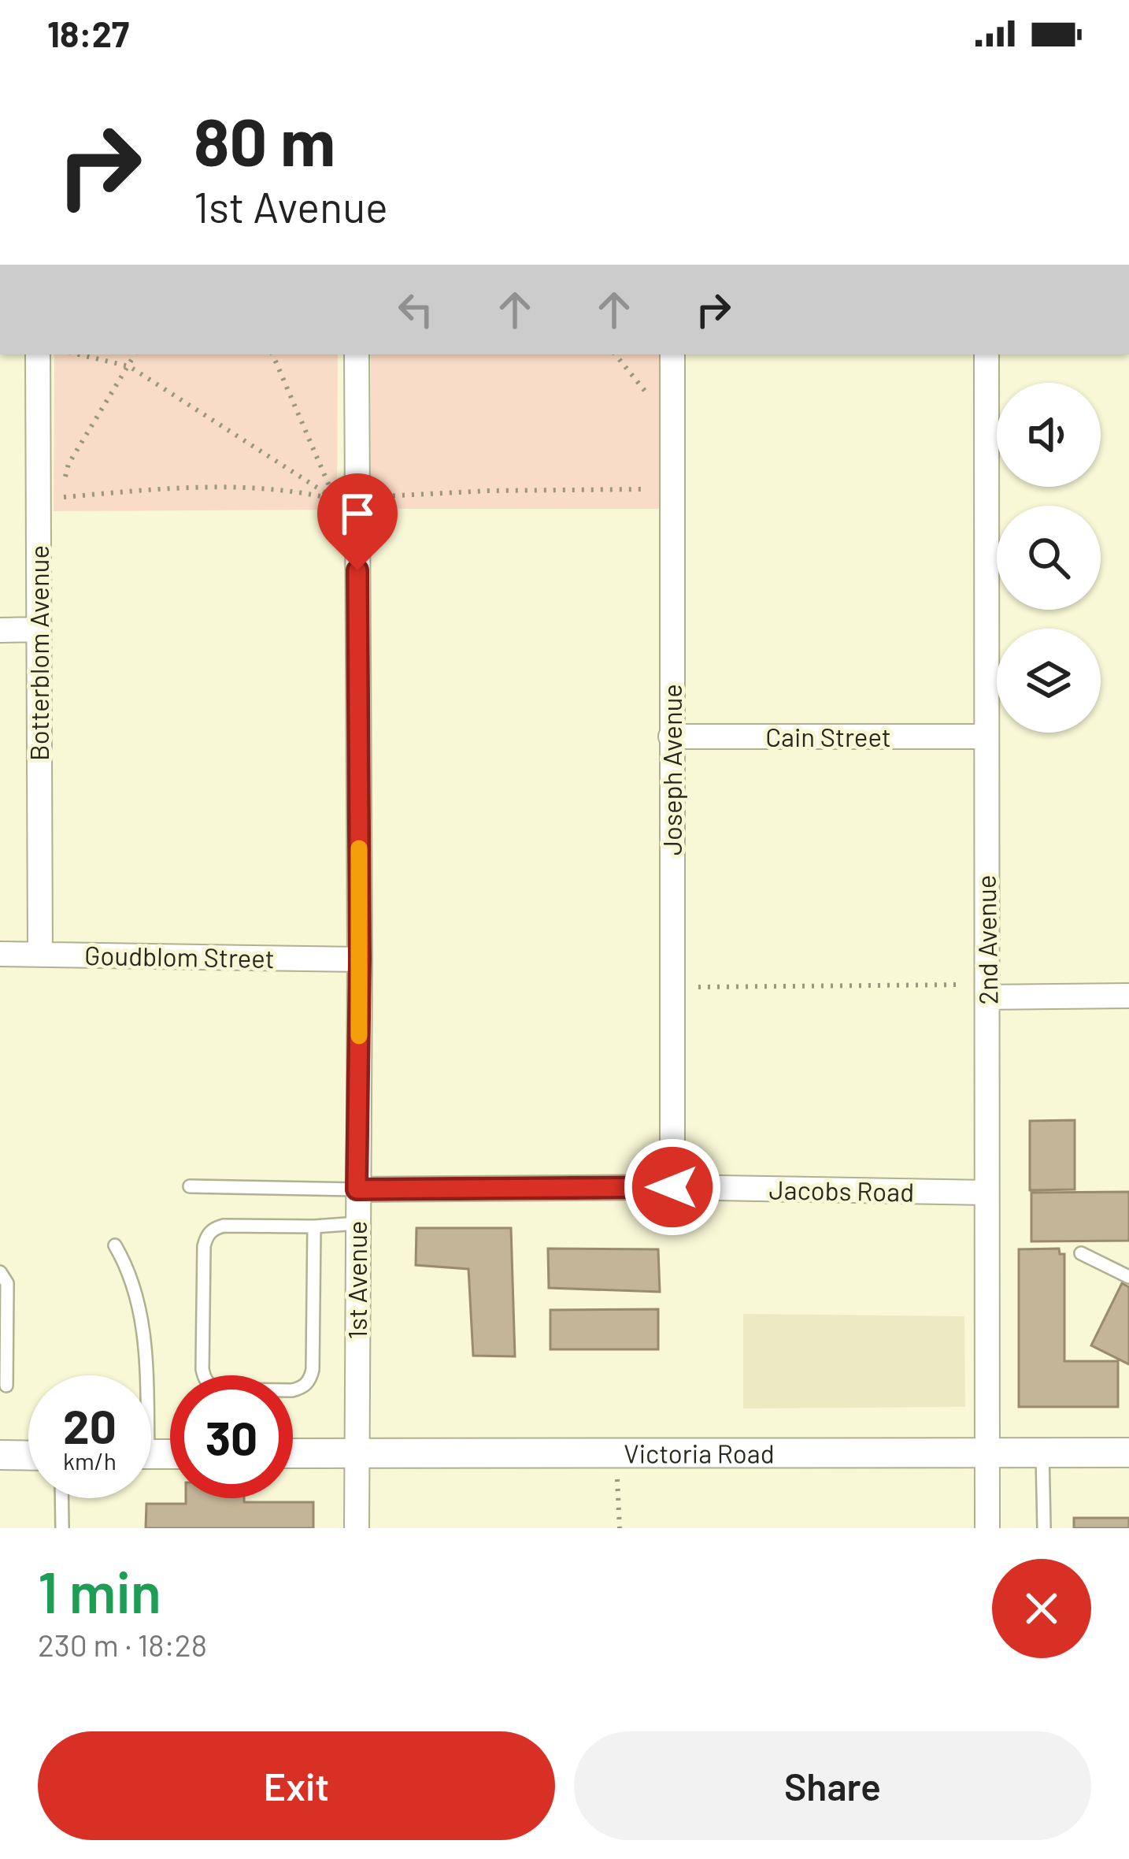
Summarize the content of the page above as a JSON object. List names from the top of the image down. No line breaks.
{"streets":{"street":["Botterblom Avenue","Cain Street","Joseph Avenue","2nd Avenue","Goudblom Street","Jacobs Road","1st Avenue","Victoria Road"]},"crossings":[["Botterblom Avenue","Goudblom Street"],["Cain Street","Joseph Avenue"],["Cain Street","2nd Avenue"],["Joseph Avenue","Jacobs Road"],["2nd Avenue","Jacobs Road"],["2nd Avenue","Victoria Road"],["Goudblom Street","1st Avenue"],["Jacobs Road","1st Avenue"],["1st Avenue","Victoria Road"]],"page":{"status":"18:27","turn":["80 m","1st Avenue"],"speed":"20 km/h","limit":"30","heading":["1 min","230 m · 18:28"],"buttons":["Exit","Share"]}}
